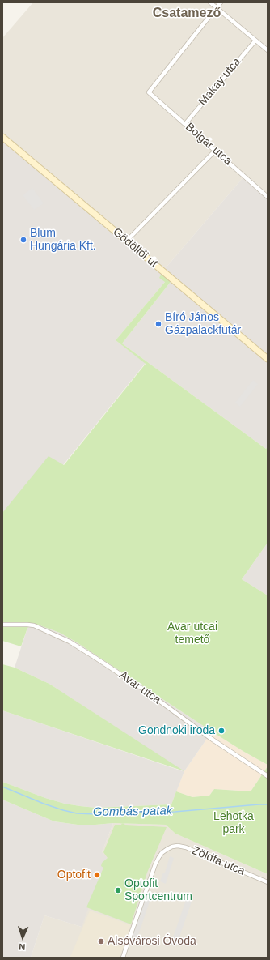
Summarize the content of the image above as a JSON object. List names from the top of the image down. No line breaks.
{"streets":{"main road":["Gödöllői út"],"street":["Makay utca","Bolgár utca","Avar utca","Zöldfa utca"]},"crossings":[["Makay utca","Bolgár utca"]],"districts":["Csatamező"],"water":["Gombás-patak"],"parks":["Avar utcai temető","Lehotka park"],"places":["Blum Hungária Kft.","Bíró János Gázpalackfutár","Gondnoki iroda","Optofit","Optofit Sportcentrum","Alsóvárosi Óvoda"],"north":"bottom"}
